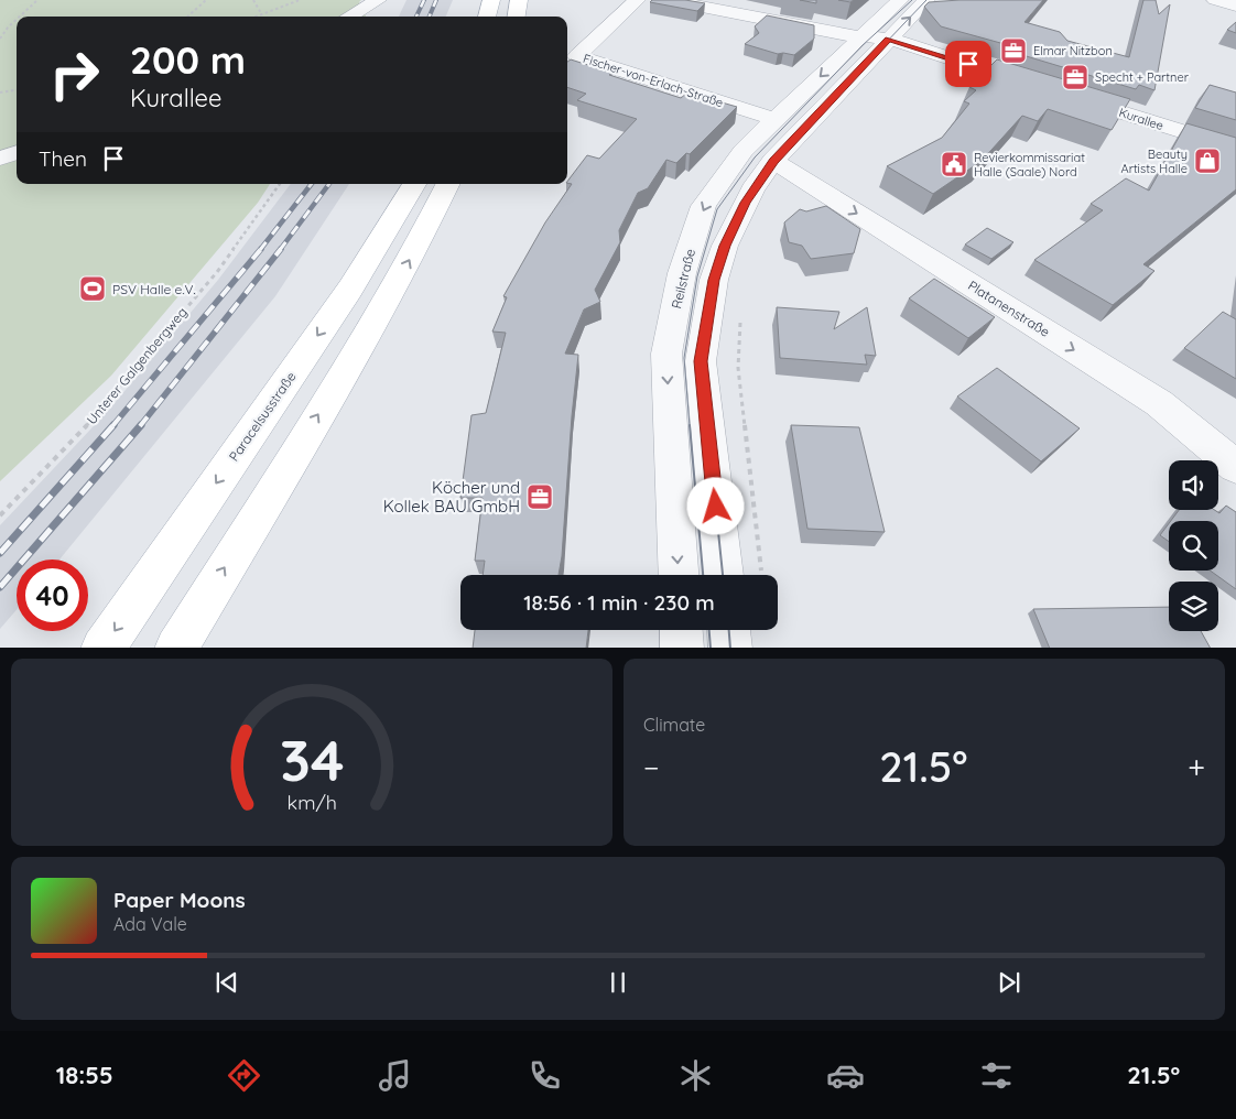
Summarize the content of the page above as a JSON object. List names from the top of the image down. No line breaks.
{"streets":{"main road":["Paracelsusstraße"],"street":["Fischer-von-Erlach-Straße","Kurallee","Reilstraße","Platanenstraße"],"path":["Unterer Galgenbergweg"]},"crossings":[["Fischer-von-Erlach-Straße","Reilstraße"],["Reilstraße","Platanenstraße"]],"places":{"office":["Elmar Nitzbon","Specht + Partner","Köcher und Kollek BAU GmbH"],"shop":["Beauty Artists Halle"],"public building":["Revierkommissariat Halle (Saale) Nord"],"sports":["PSV Halle e.V."]},"page":{"turn":["200 m","Kurallee"],"then":"Then","limit":"40","trip":"18:56 · 1 min · 230 m","tile":"Climate","heat":["−","21.5°","+"],"song":["Paper Moons","Ada Vale"],"tabs":["18:55","21.5°"],"gauge":["34","km/h"]}}
